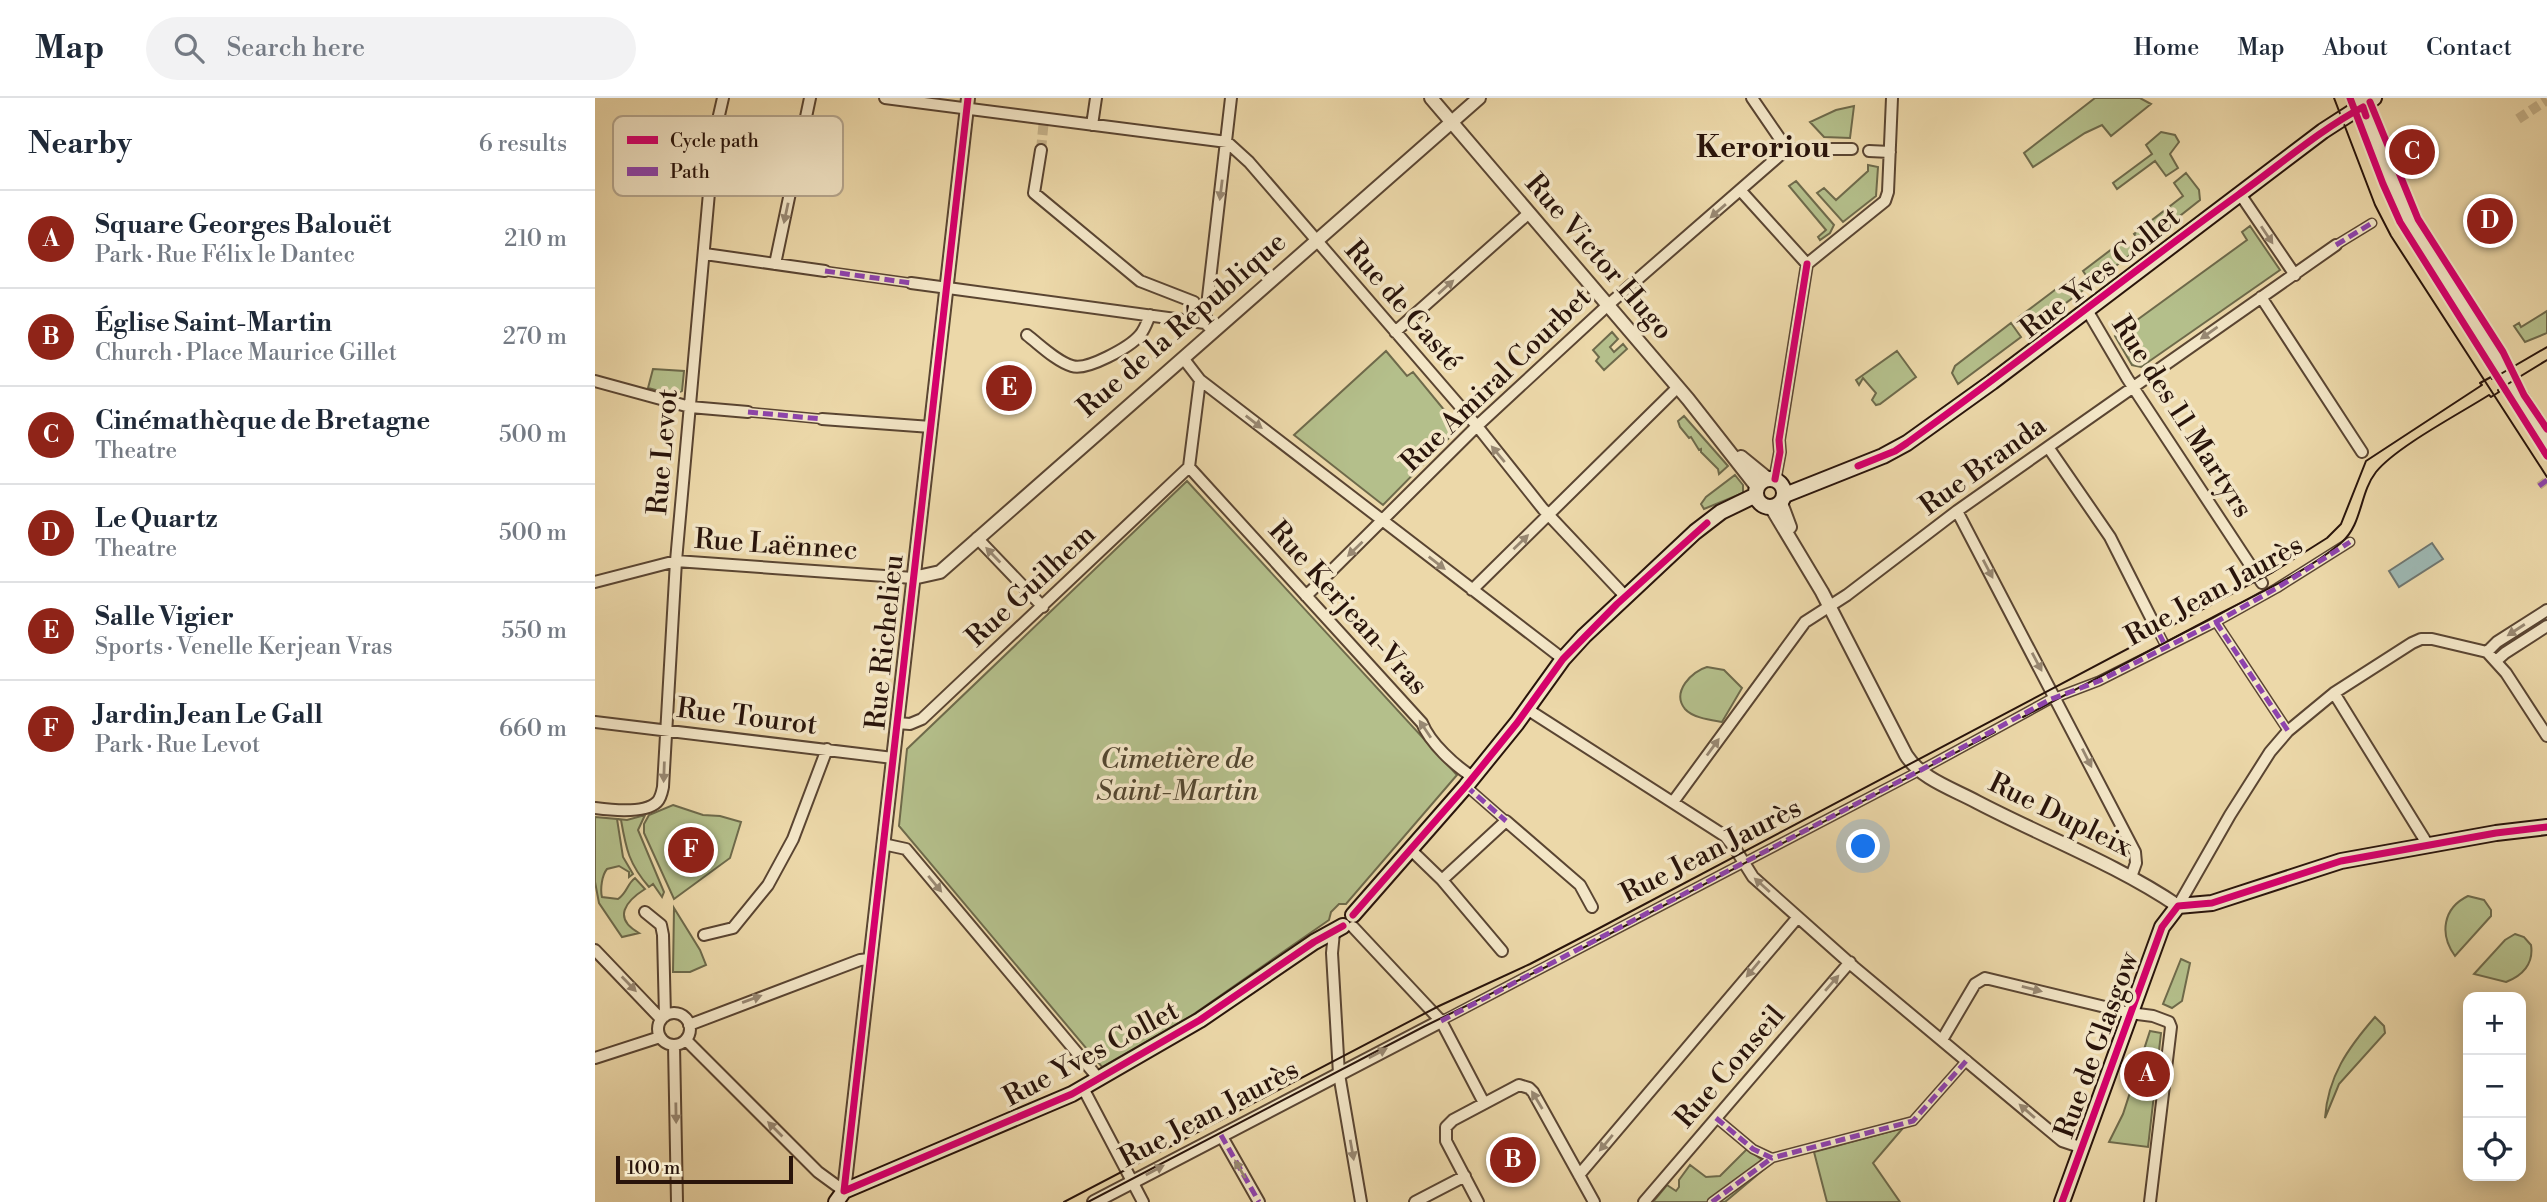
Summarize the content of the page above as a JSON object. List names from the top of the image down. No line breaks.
{"streets":{"main road":["Rue Yves Collet","Rue de Glasgow"],"street":["Rue Victor Hugo","Rue de Gasté","Rue de la République","Rue Amiral Courbet","Rue des 11 Martyrs","Rue Levot","Rue Branda","Rue Laënnec","Rue Guilhem","Rue Jean Jaurès","Rue Kerjean-Vras","Rue Richelieu","Rue Tourot","Rue Dupleix","Rue Conseil"]},"crossings":[["Rue Victor Hugo","Rue Yves Collet"],["Rue Victor Hugo","Rue de la République"],["Rue Victor Hugo","Rue Amiral Courbet"],["Rue Yves Collet","Rue de Gasté"],["Rue Yves Collet","Rue des 11 Martyrs"],["Rue Yves Collet","Rue Kerjean-Vras"],["Rue Yves Collet","Rue Richelieu"],["Rue de Gasté","Rue de la République"],["Rue de Gasté","Rue Amiral Courbet"],["Rue de la République","Rue Laënnec"],["Rue de la République","Rue Richelieu"],["Rue Amiral Courbet","Rue Kerjean-Vras"],["Rue des 11 Martyrs","Rue Branda"],["Rue Levot","Rue Laënnec"],["Rue Levot","Rue Tourot"],["Rue Laënnec","Rue Richelieu"],["Rue Guilhem","Rue Kerjean-Vras"],["Rue Guilhem","Rue Richelieu"],["Rue Jean Jaurès","Rue Dupleix"],["Rue Richelieu","Rue Tourot"],["Rue Dupleix","Rue de Glasgow"]],"one_way":["Rue Amiral Courbet","Rue Kerjean-Vras"],"districts":["Keroriou"],"parks":["Cimetière de Saint-Martin"],"legend":["Cycle path","Path"],"scale_bar":"100 m","page":{"header":"Map","search":"Search here","nav":["Home","Map","About","Contact"],"heading":["Nearby","6 results"],"pins":["C","D","E","F","A","B"],"list":[{"mark":"A","name":"Square Georges Balouët","note":"Park · Rue Félix le Dantec","value":"210 m"},{"mark":"B","name":"Église Saint-Martin","note":"Church · Place Maurice Gillet","value":"270 m"},{"mark":"C","name":"Cinémathèque de Bretagne","note":"Theatre","value":"500 m"},{"mark":"D","name":"Le Quartz","note":"Theatre","value":"500 m"},{"mark":"E","name":"Salle Vigier","note":"Sports · Venelle Kerjean Vras","value":"550 m"},{"mark":"F","name":"Jardin Jean Le Gall","note":"Park · Rue Levot","value":"660 m"}],"map_buttons":["+","−"],"scale":"100 m"}}
